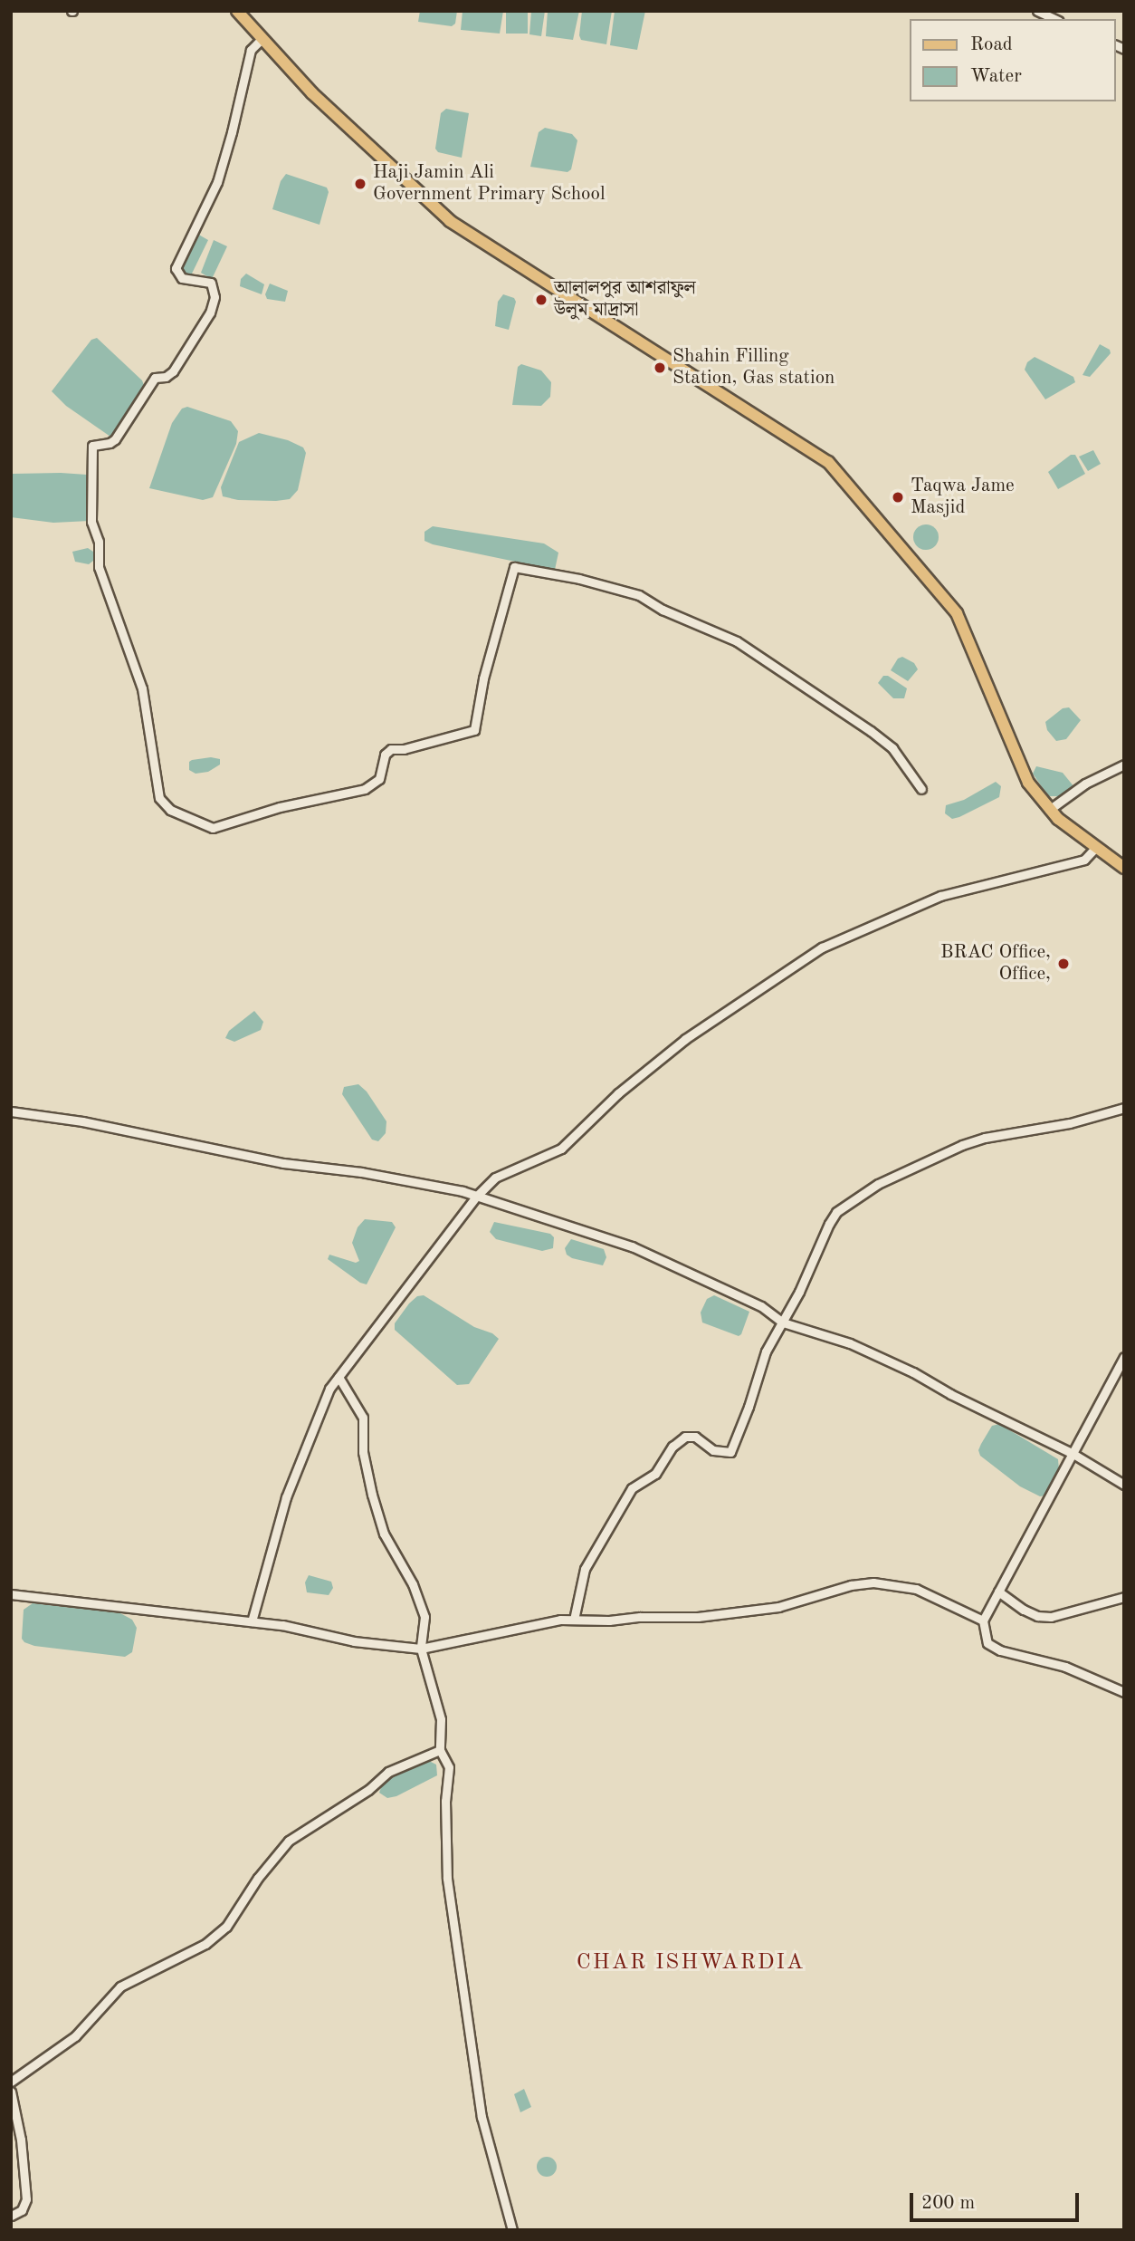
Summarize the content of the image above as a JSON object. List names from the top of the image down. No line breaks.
{"districts":["CHAR ISHWARDIA"],"places":["Haji Jamin Ali Government Primary School","আলালপুর আশরাফুল উলুম মাদ্রাসা","Shahin Filling Station, Gas station","Taqwa Jame Masjid","BRAC Office, Office,"],"legend":["Road","Water"],"scale_bar":"200 m"}
